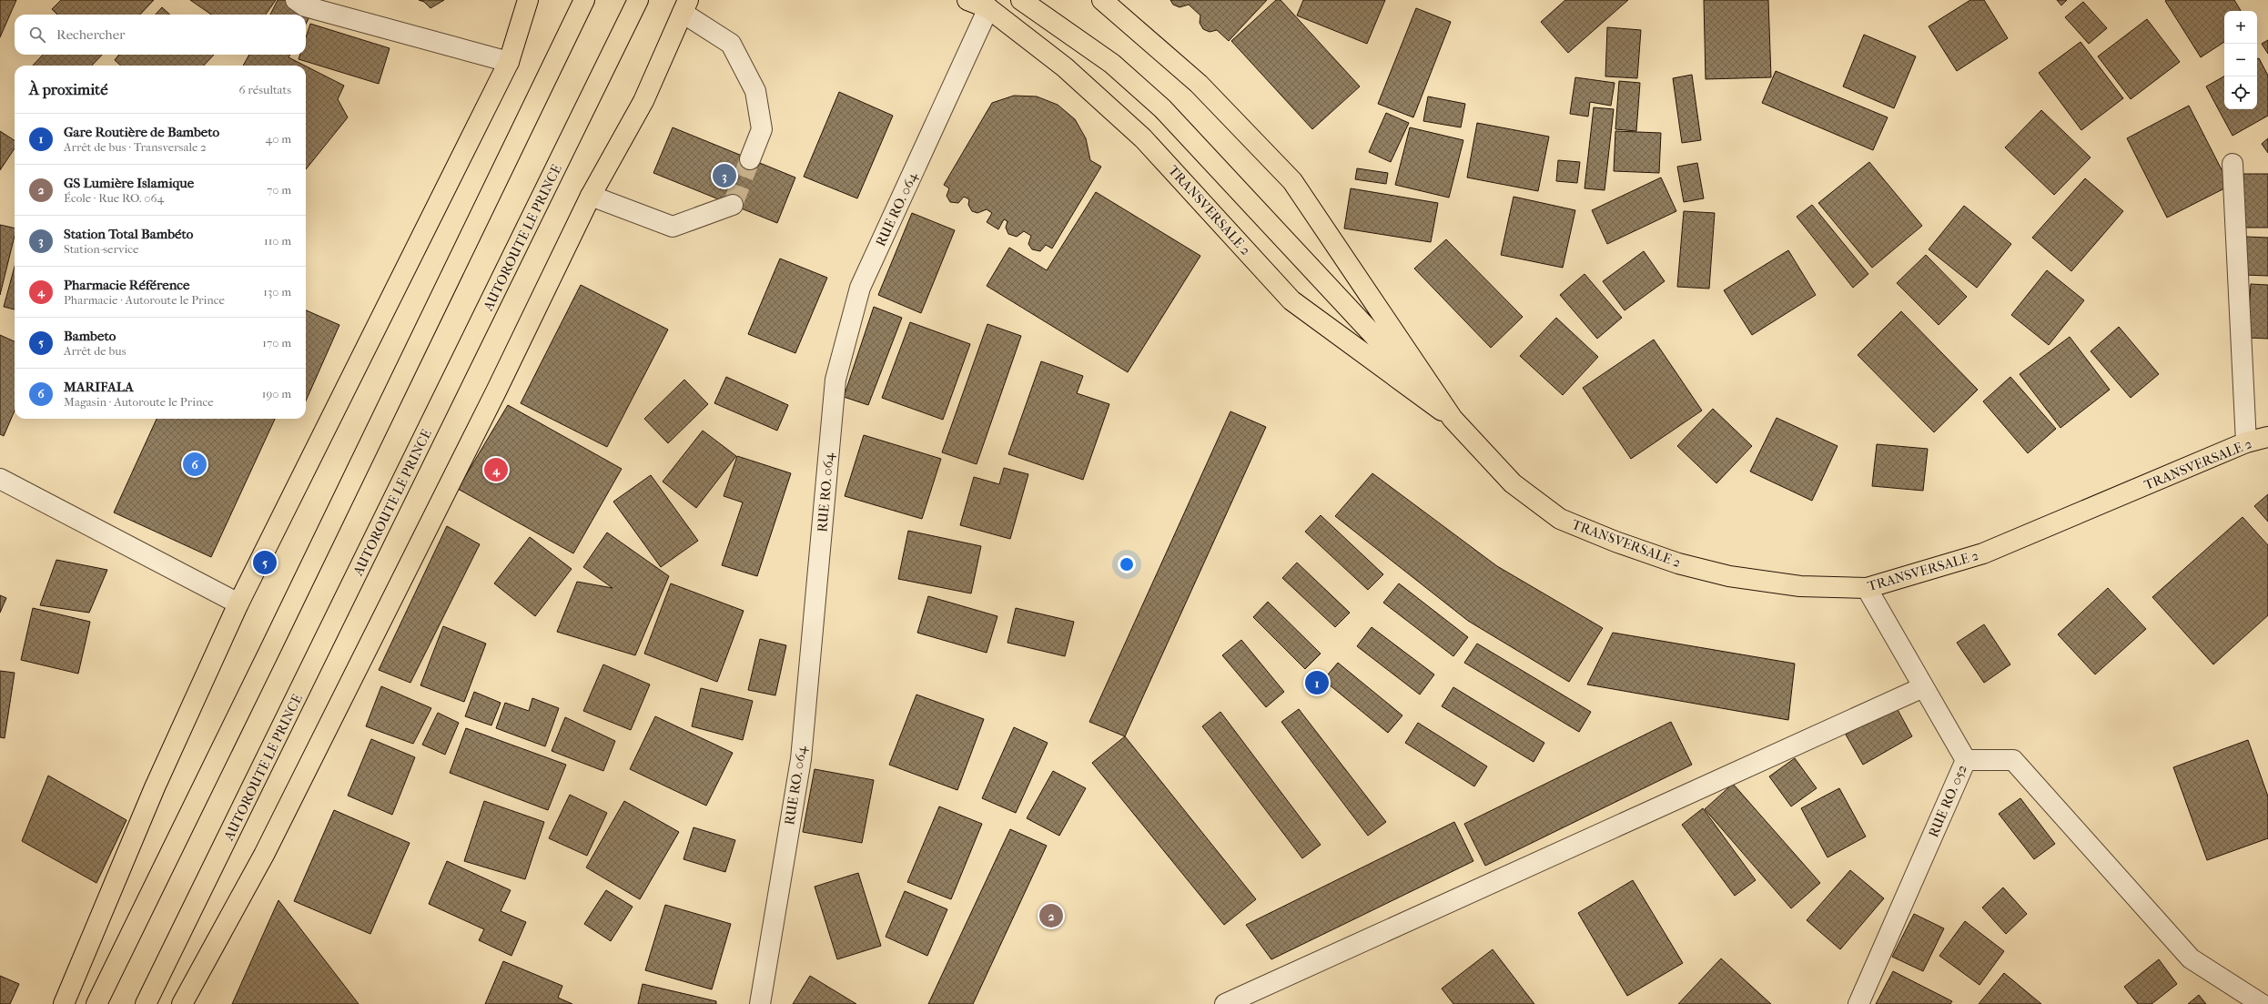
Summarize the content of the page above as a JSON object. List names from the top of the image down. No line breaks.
{"streets":{"main road":["TRANSVERSALE 2","AUTOROUTE LE PRINCE"],"street":["RUE RO. 064","RUE RO. 052"]},"crossings":[["RUE RO. 064","TRANSVERSALE 2"],["TRANSVERSALE 2","RUE RO. 052"]],"page":{"map_buttons":["+","−"],"search":"Rechercher","heading":["À proximité","6 résultats"],"list":[{"mark":"1","name":"Gare Routière de Bambeto","note":"Arrêt de bus · Transversale 2","value":"40 m"},{"mark":"2","name":"GS Lumière Islamique","note":"École · Rue RO. 064","value":"70 m"},{"mark":"3","name":"Station Total Bambéto","note":"Station-service","value":"110 m"},{"mark":"4","name":"Pharmacie Référence","note":"Pharmacie · Autoroute le Prince","value":"130 m"},{"mark":"5","name":"Bambeto","note":"Arrêt de bus","value":"170 m"},{"mark":"6","name":"MARIFALA","note":"Magasin · Autoroute le Prince","value":"190 m"}],"pins":["3","6","4","5","1","2"]}}
